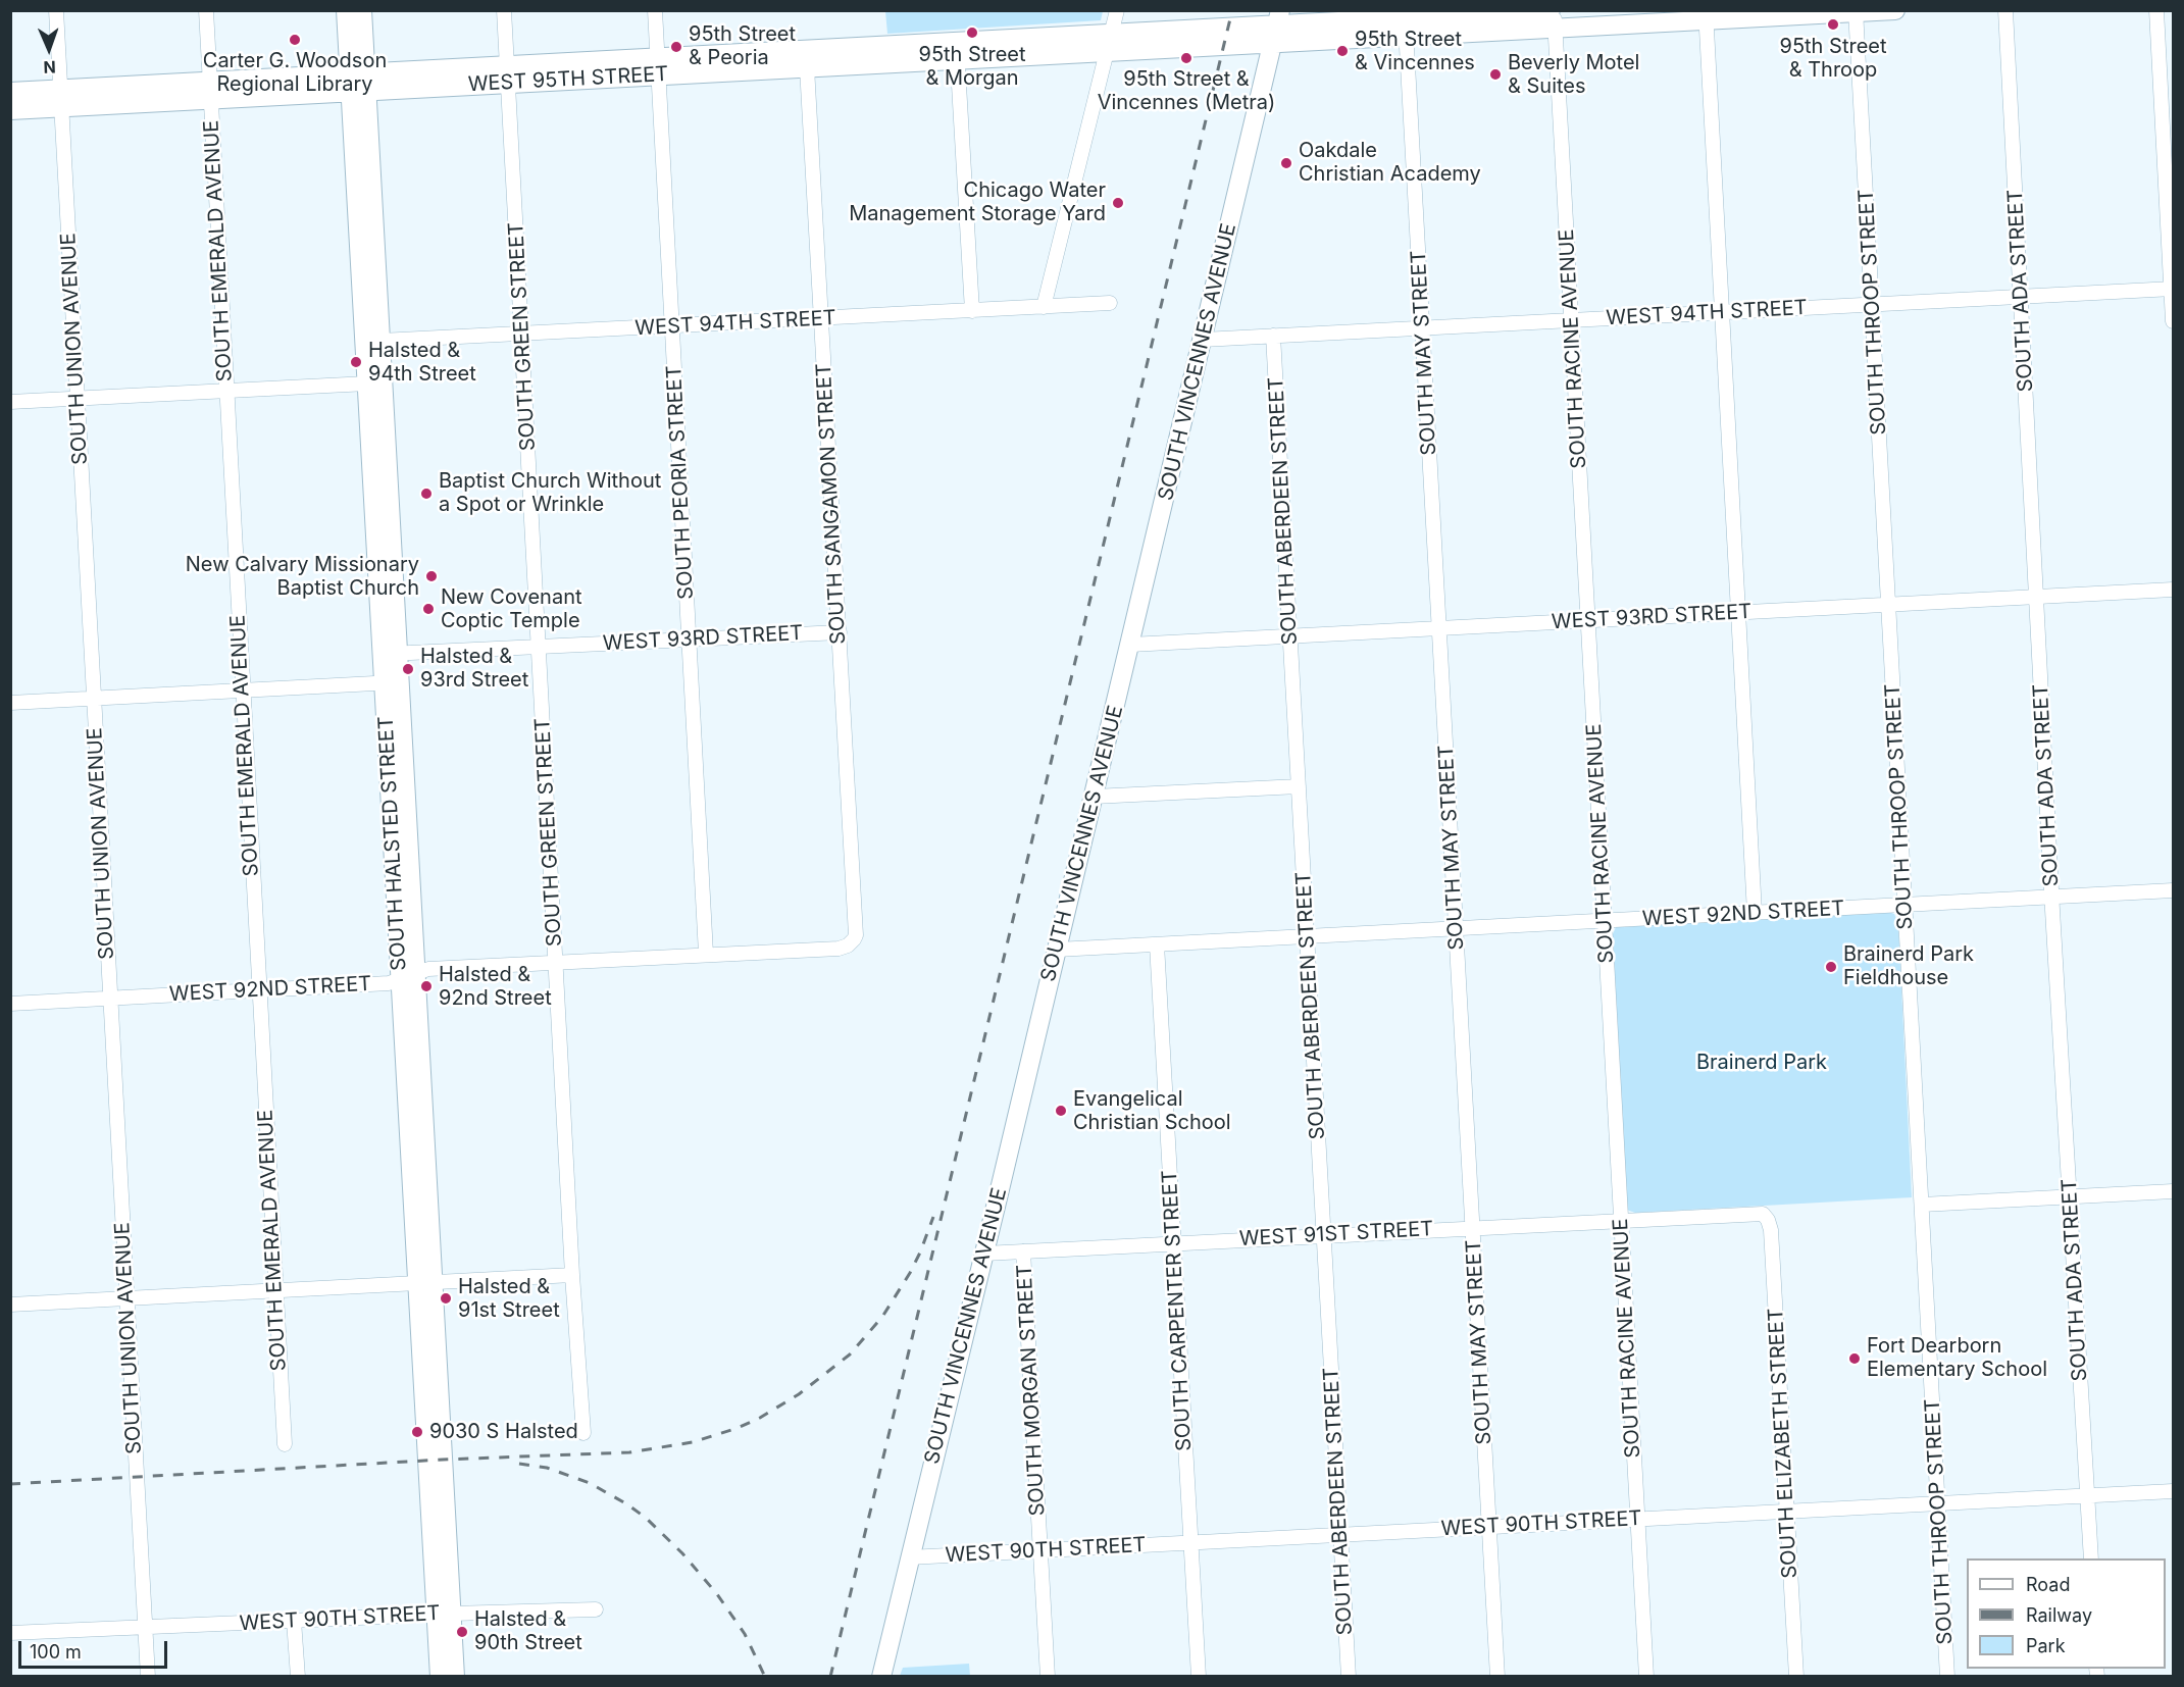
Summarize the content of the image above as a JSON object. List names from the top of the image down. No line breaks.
{"streets":{"main road":["WEST 95TH STREET","SOUTH VINCENNES AVENUE","SOUTH HALSTED STREET"],"street":["SOUTH EMERALD AVENUE","SOUTH ADA STREET","SOUTH THROOP STREET","WEST 94TH STREET","SOUTH GREEN STREET","SOUTH UNION AVENUE","SOUTH RACINE AVENUE","SOUTH MAY STREET","SOUTH PEORIA STREET","SOUTH SANGAMON STREET","SOUTH ABERDEEN STREET","WEST 93RD STREET","WEST 92ND STREET","WEST 91ST STREET","SOUTH CARPENTER STREET","SOUTH MORGAN STREET","SOUTH ELIZABETH STREET","WEST 90TH STREET"]},"crossings":[["WEST 95TH STREET","SOUTH EMERALD AVENUE"],["WEST 95TH STREET","SOUTH THROOP STREET"],["WEST 95TH STREET","SOUTH GREEN STREET"],["WEST 95TH STREET","SOUTH UNION AVENUE"],["WEST 95TH STREET","SOUTH RACINE AVENUE"],["WEST 95TH STREET","SOUTH MAY STREET"],["WEST 95TH STREET","SOUTH VINCENNES AVENUE"],["WEST 95TH STREET","SOUTH PEORIA STREET"],["WEST 95TH STREET","SOUTH SANGAMON STREET"],["WEST 95TH STREET","SOUTH HALSTED STREET"],["SOUTH EMERALD AVENUE","WEST 92ND STREET"],["SOUTH ADA STREET","WEST 94TH STREET"],["SOUTH ADA STREET","WEST 93RD STREET"],["SOUTH ADA STREET","WEST 92ND STREET"],["SOUTH ADA STREET","WEST 90TH STREET"],["SOUTH THROOP STREET","WEST 94TH STREET"],["SOUTH THROOP STREET","WEST 93RD STREET"],["SOUTH THROOP STREET","WEST 92ND STREET"],["SOUTH THROOP STREET","WEST 90TH STREET"],["WEST 94TH STREET","SOUTH GREEN STREET"],["WEST 94TH STREET","SOUTH RACINE AVENUE"],["WEST 94TH STREET","SOUTH MAY STREET"],["WEST 94TH STREET","SOUTH VINCENNES AVENUE"],["WEST 94TH STREET","SOUTH PEORIA STREET"],["WEST 94TH STREET","SOUTH SANGAMON STREET"],["WEST 94TH STREET","SOUTH ABERDEEN STREET"],["WEST 94TH STREET","SOUTH HALSTED STREET"],["SOUTH GREEN STREET","WEST 93RD STREET"],["SOUTH GREEN STREET","WEST 92ND STREET"],["SOUTH UNION AVENUE","WEST 92ND STREET"],["SOUTH UNION AVENUE","WEST 90TH STREET"],["SOUTH RACINE AVENUE","WEST 93RD STREET"],["SOUTH RACINE AVENUE","WEST 92ND STREET"],["SOUTH RACINE AVENUE","WEST 91ST STREET"],["SOUTH RACINE AVENUE","WEST 90TH STREET"],["SOUTH MAY STREET","WEST 93RD STREET"],["SOUTH MAY STREET","WEST 92ND STREET"],["SOUTH MAY STREET","WEST 91ST STREET"],["SOUTH MAY STREET","WEST 90TH STREET"],["SOUTH VINCENNES AVENUE","WEST 93RD STREET"],["SOUTH VINCENNES AVENUE","WEST 92ND STREET"],["SOUTH VINCENNES AVENUE","WEST 91ST STREET"],["SOUTH VINCENNES AVENUE","WEST 90TH STREET"],["SOUTH PEORIA STREET","WEST 93RD STREET"],["SOUTH PEORIA STREET","WEST 92ND STREET"],["SOUTH SANGAMON STREET","WEST 93RD STREET"],["SOUTH SANGAMON STREET","WEST 92ND STREET"],["SOUTH ABERDEEN STREET","WEST 93RD STREET"],["SOUTH ABERDEEN STREET","WEST 92ND STREET"],["SOUTH ABERDEEN STREET","WEST 91ST STREET"],["SOUTH ABERDEEN STREET","WEST 90TH STREET"],["WEST 93RD STREET","SOUTH HALSTED STREET"],["SOUTH HALSTED STREET","WEST 92ND STREET"],["SOUTH HALSTED STREET","WEST 90TH STREET"],["WEST 92ND STREET","SOUTH CARPENTER STREET"],["WEST 91ST STREET","SOUTH CARPENTER STREET"],["WEST 91ST STREET","SOUTH MORGAN STREET"],["WEST 91ST STREET","SOUTH ELIZABETH STREET"],["SOUTH CARPENTER STREET","WEST 90TH STREET"],["SOUTH MORGAN STREET","WEST 90TH STREET"],["SOUTH ELIZABETH STREET","WEST 90TH STREET"]],"parks":["Brainerd Park"],"places":["95th Street & Throop","95th Street & Morgan","Carter G. Woodson Regional Library","95th Street & Peoria","95th Street & Vincennes","95th Street & Vincennes (Metra)","Beverly Motel & Suites","Oakdale Christian Academy","Chicago Water Management Storage Yard","Halsted & 94th Street","Baptist Church Without a Spot or Wrinkle","New Calvary Missionary Baptist Church","New Covenant Coptic Temple","Halsted & 93rd Street","Brainerd Park Fieldhouse","Halsted & 92nd Street","Evangelical Christian School","Halsted & 91st Street","Fort Dearborn Elementary School","9030 S Halsted","Halsted & 90th Street"],"legend":["Road","Railway","Park"],"scale_bar":"100 m","north":"bottom"}
